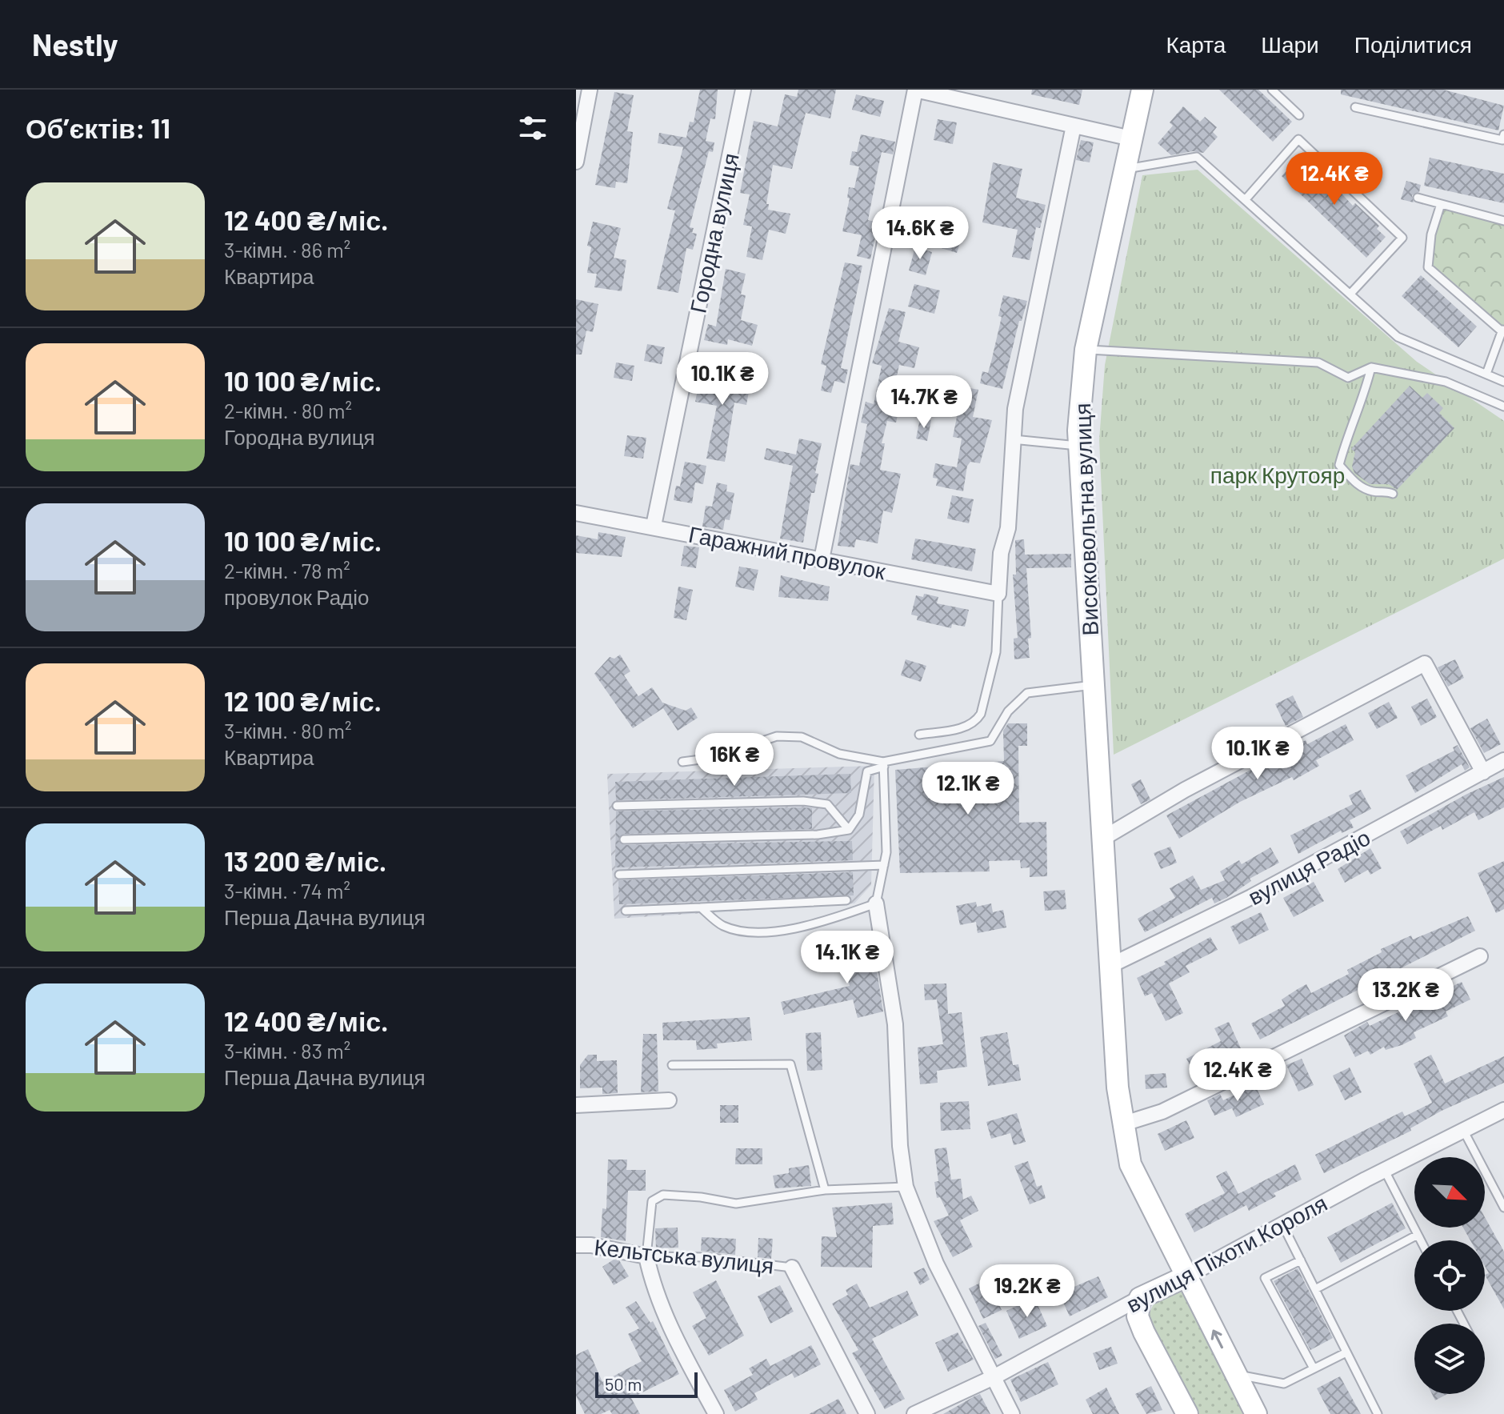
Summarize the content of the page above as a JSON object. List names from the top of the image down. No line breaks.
{"streets":{"main road":["Високовольтна вулиця","вулиця Піхоти Короля"],"street":["Городна вулиця","Гаражний провулок","вулиця Радіо","Кельтська вулиця"]},"crossings":[["Городна вулиця","Гаражний провулок"],["Високовольтна вулиця","вулиця Радіо"],["Високовольтна вулиця","вулиця Піхоти Короля"]],"parks":["парк Крутояр"],"scale_bar":"50 m","north":"bottom right","page":{"header":"Nestly","nav":["Карта","Шари","Поділитися"],"heading":"Об’єктів: 11","price":["12.4K ₴","14.6K ₴","10.1K ₴","14.7K ₴","10.1K ₴","16K ₴","12.1K ₴","14.1K ₴","13.2K ₴","12.4K ₴","19.2K ₴"],"list":[{"name":"12 400 ₴/міс.","note":"3-кімн. · 86 m² · Квартира"},{"name":"10 100 ₴/міс.","note":"2-кімн. · 80 m² · Городна вулиця"},{"name":"10 100 ₴/міс.","note":"2-кімн. · 78 m² · провулок Радіо"},{"name":"12 100 ₴/міс.","note":"3-кімн. · 80 m² · Квартира"},{"name":"13 200 ₴/міс.","note":"3-кімн. · 74 m² · Перша Дачна вулиця"},{"name":"12 400 ₴/міс.","note":"3-кімн. · 83 m² · Перша Дачна вулиця"}],"scale":"50 m"}}
